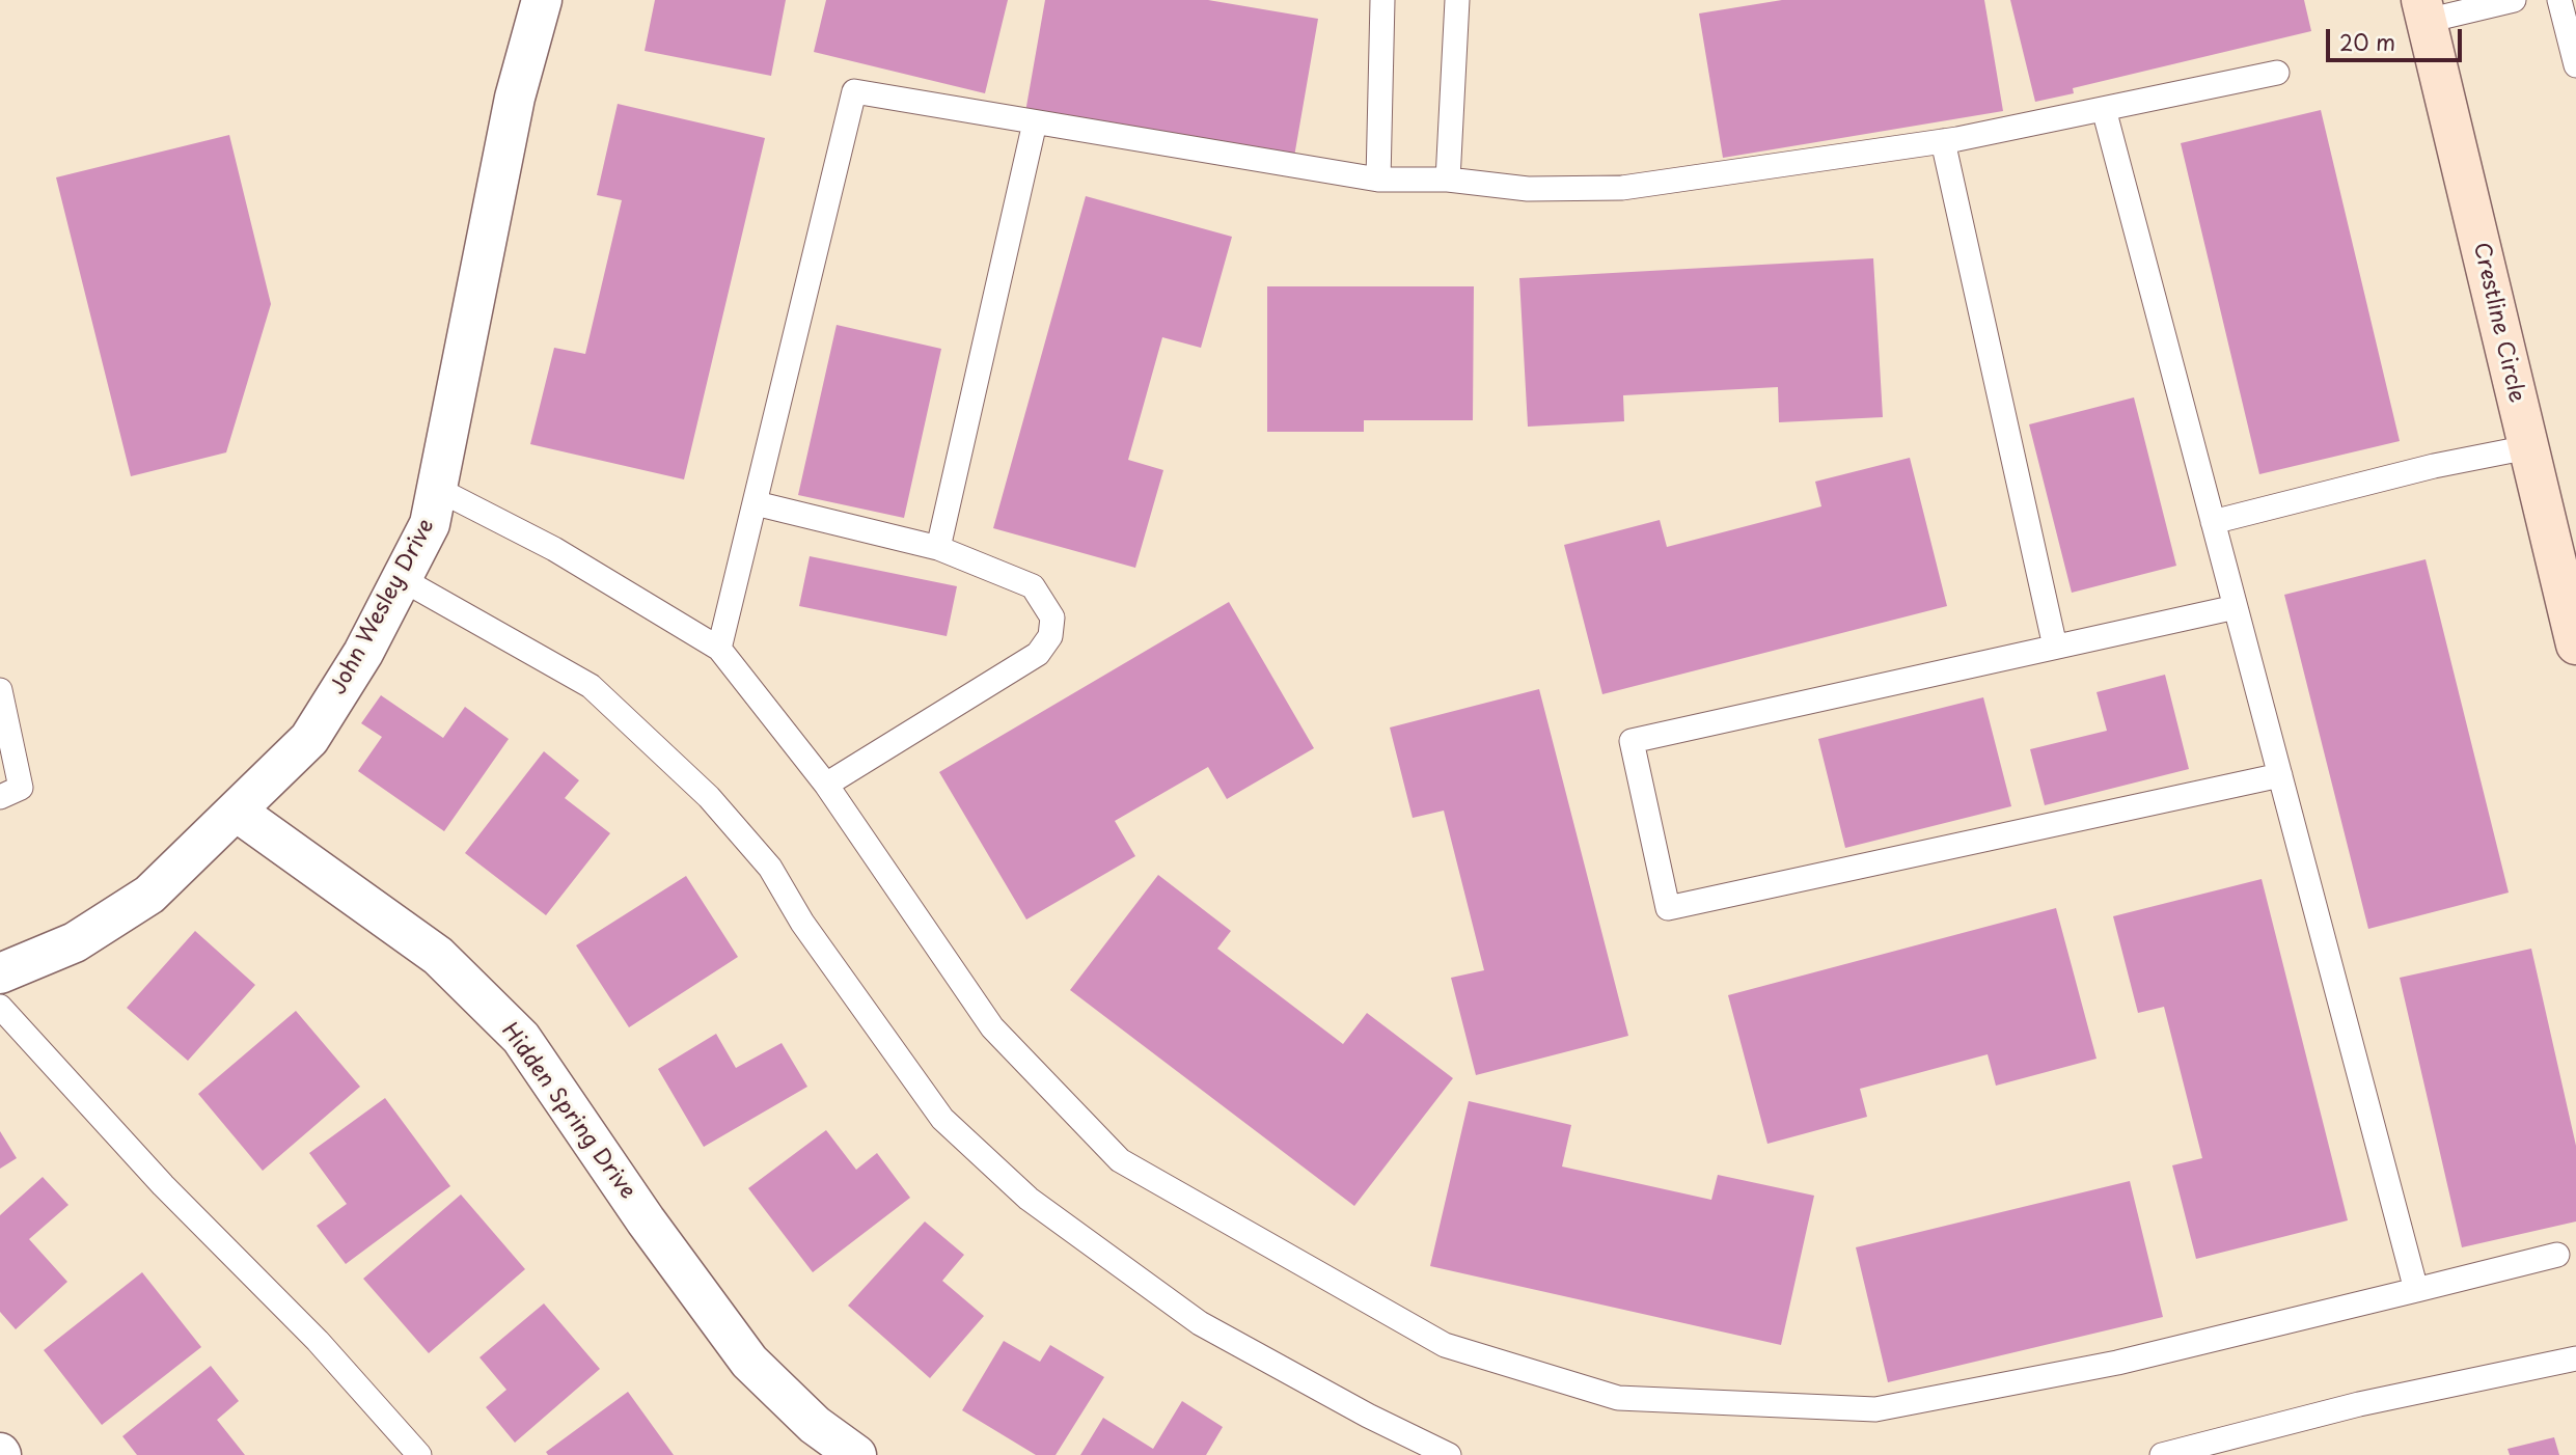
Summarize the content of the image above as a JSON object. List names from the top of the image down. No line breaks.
{"streets":{"street":["Crestline Circle","John Wesley Drive","Hidden Spring Drive"]},"crossings":[["John Wesley Drive","Hidden Spring Drive"]],"scale_bar":"20 m"}
